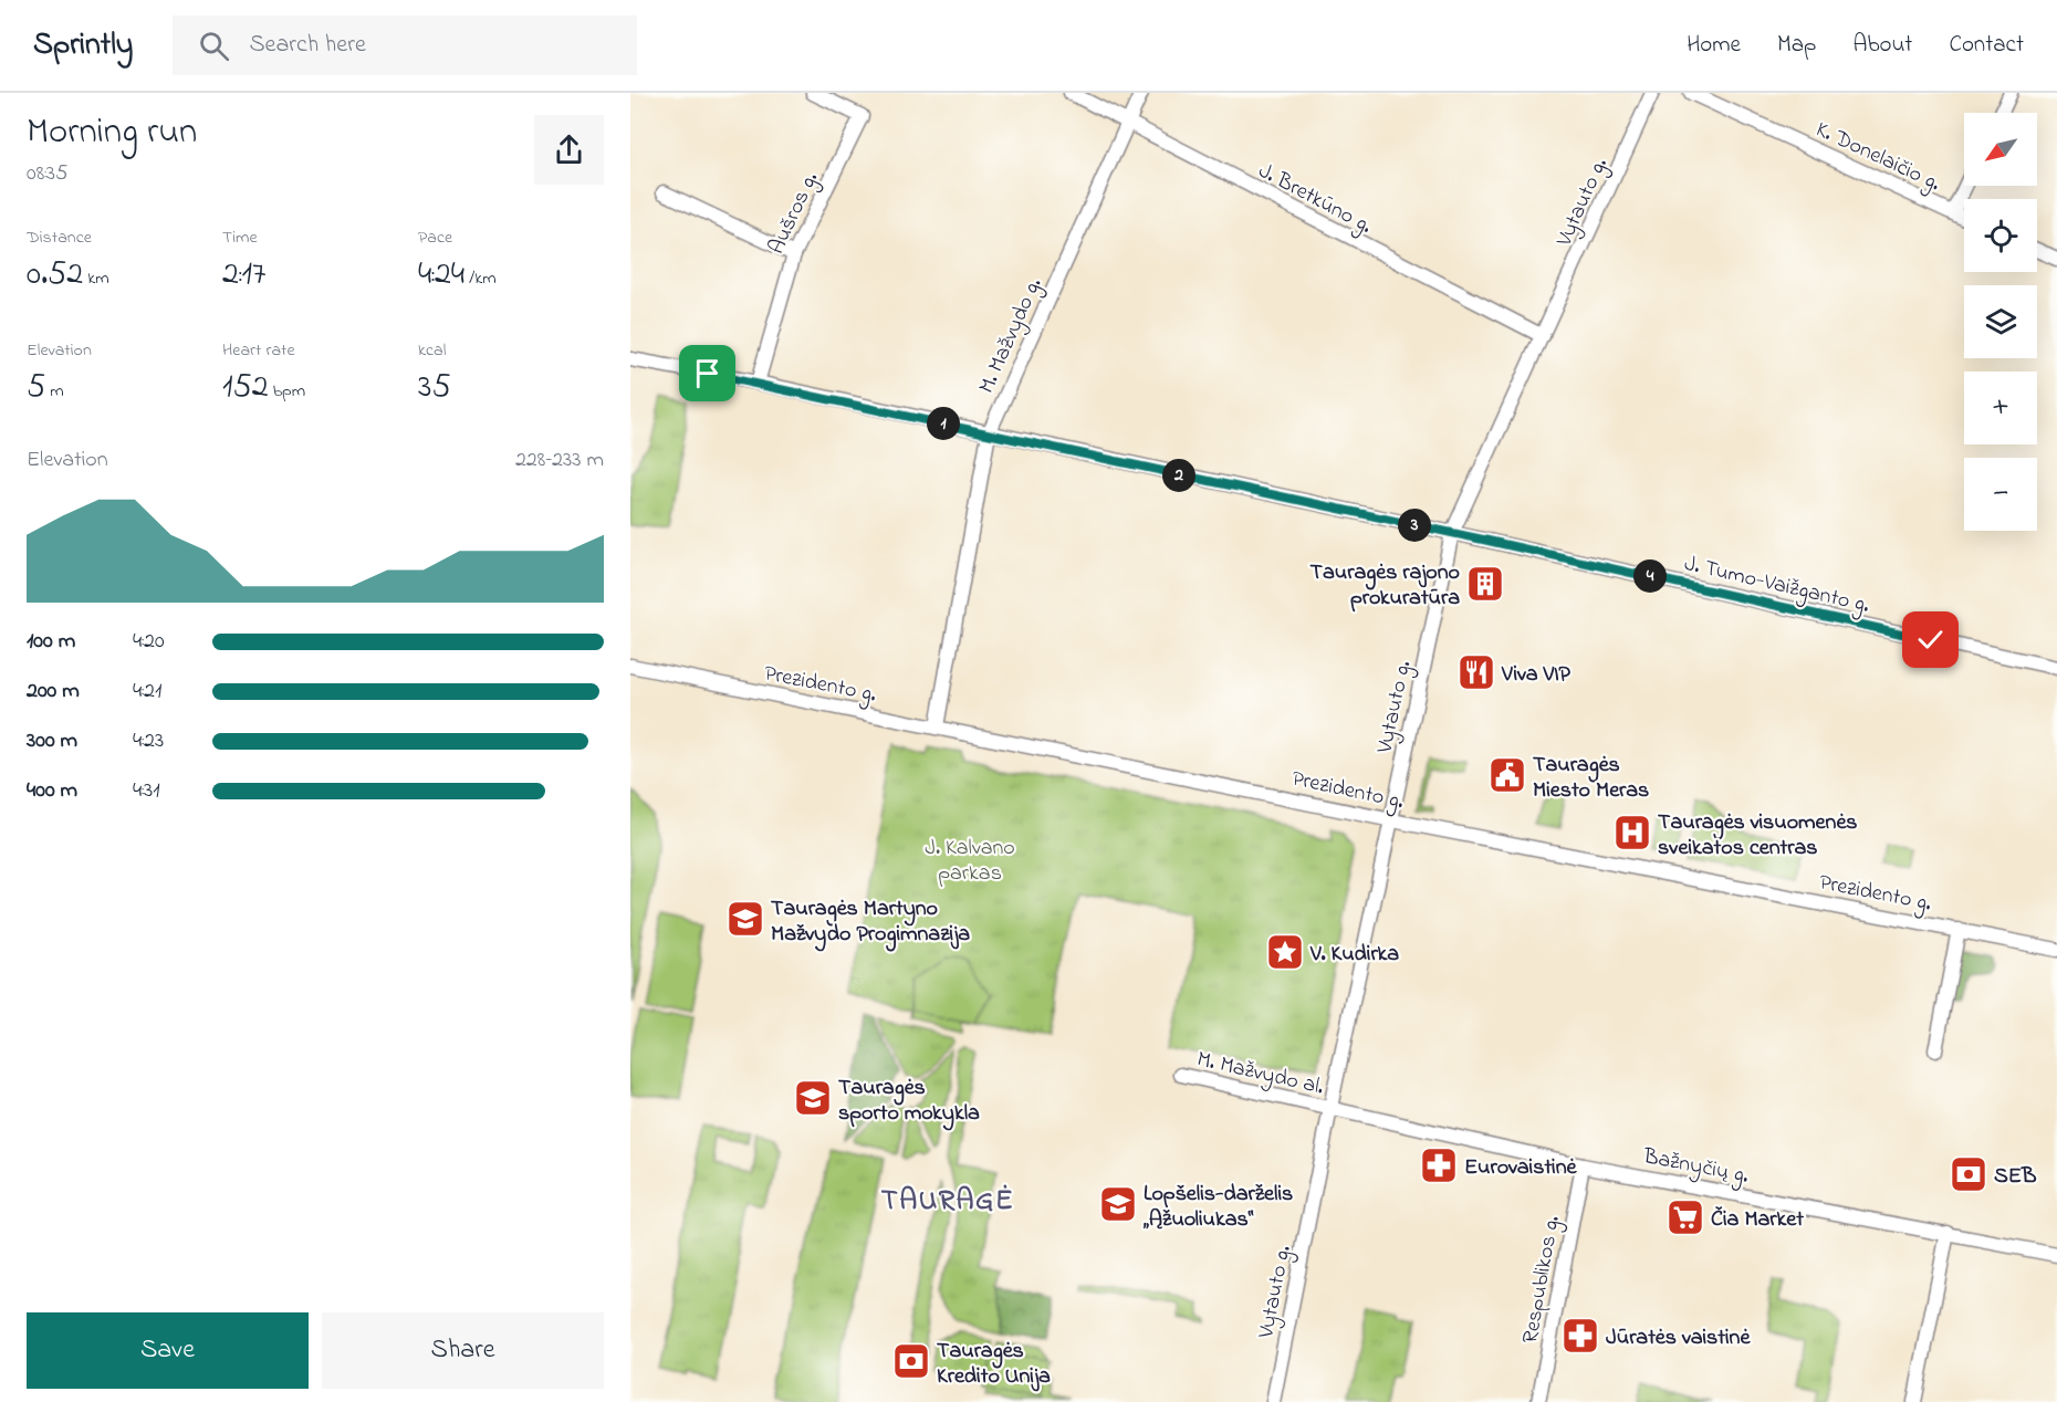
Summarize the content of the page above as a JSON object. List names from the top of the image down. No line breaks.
{"streets":{"street":["K. Donelaičio g.","J. Bretkūno g.","Vytauto g.","Aušros g.","M. Mažvydo g.","J. Tumo-Vaižganto g.","Prezidento g.","M. Mažvydo al.","Bažnyčių g.","Respublikos g."]},"crossings":[["J. Bretkūno g.","Vytauto g."],["J. Bretkūno g.","M. Mažvydo g."],["Vytauto g.","J. Tumo-Vaižganto g."],["Vytauto g.","Prezidento g."],["Vytauto g.","M. Mažvydo al."],["Vytauto g.","Bažnyčių g."],["Aušros g.","J. Tumo-Vaižganto g."],["M. Mažvydo g.","J. Tumo-Vaižganto g."],["M. Mažvydo g.","Prezidento g."],["M. Mažvydo al.","Bažnyčių g."],["Bažnyčių g.","Respublikos g."]],"districts":["TAURAGĖ"],"parks":["J. Kalvano parkas"],"places":{"building":["Tauragės rajono prokuratūra"],"restaurant":["Viva VIP"],"public building":["Tauragės Miesto Meras"],"hospital":["Tauragės visuomenės sveikatos centras"],"school or university":["Tauragės Martyno Mažvydo Progimnazija","Tauragės sporto mokykla","Lopšelis-darželis „Ąžuoliukas“"],"place":["V. Kudirka"],"pharmacy":["Eurovaistinė","Jūratės vaistinė"],"bank":["SEB","Tauragės Kredito Unija"],"supermarket":["Čia Market"]},"north":"bottom left","page":{"header":"Sprintly","search":"Search here","nav":["Home","Map","About","Contact"],"heading":["Morning run","08:35"],"map_buttons":["+","−"],"stats":[["Distance","0.52 km"],["Time","2:17"],["Pace","4:24 /km"],["Elevation","5 m"],["Heart rate","152 bpm"],["kcal","35"]],"pins":["1","2","3","4"],"chart":["Elevation","228–233 m"],"list":[{"name":"100 m","note":"4:20"},{"name":"200 m","note":"4:21"},{"name":"300 m","note":"4:23"},{"name":"400 m","note":"4:31"}],"buttons":["Save","Share"]}}
